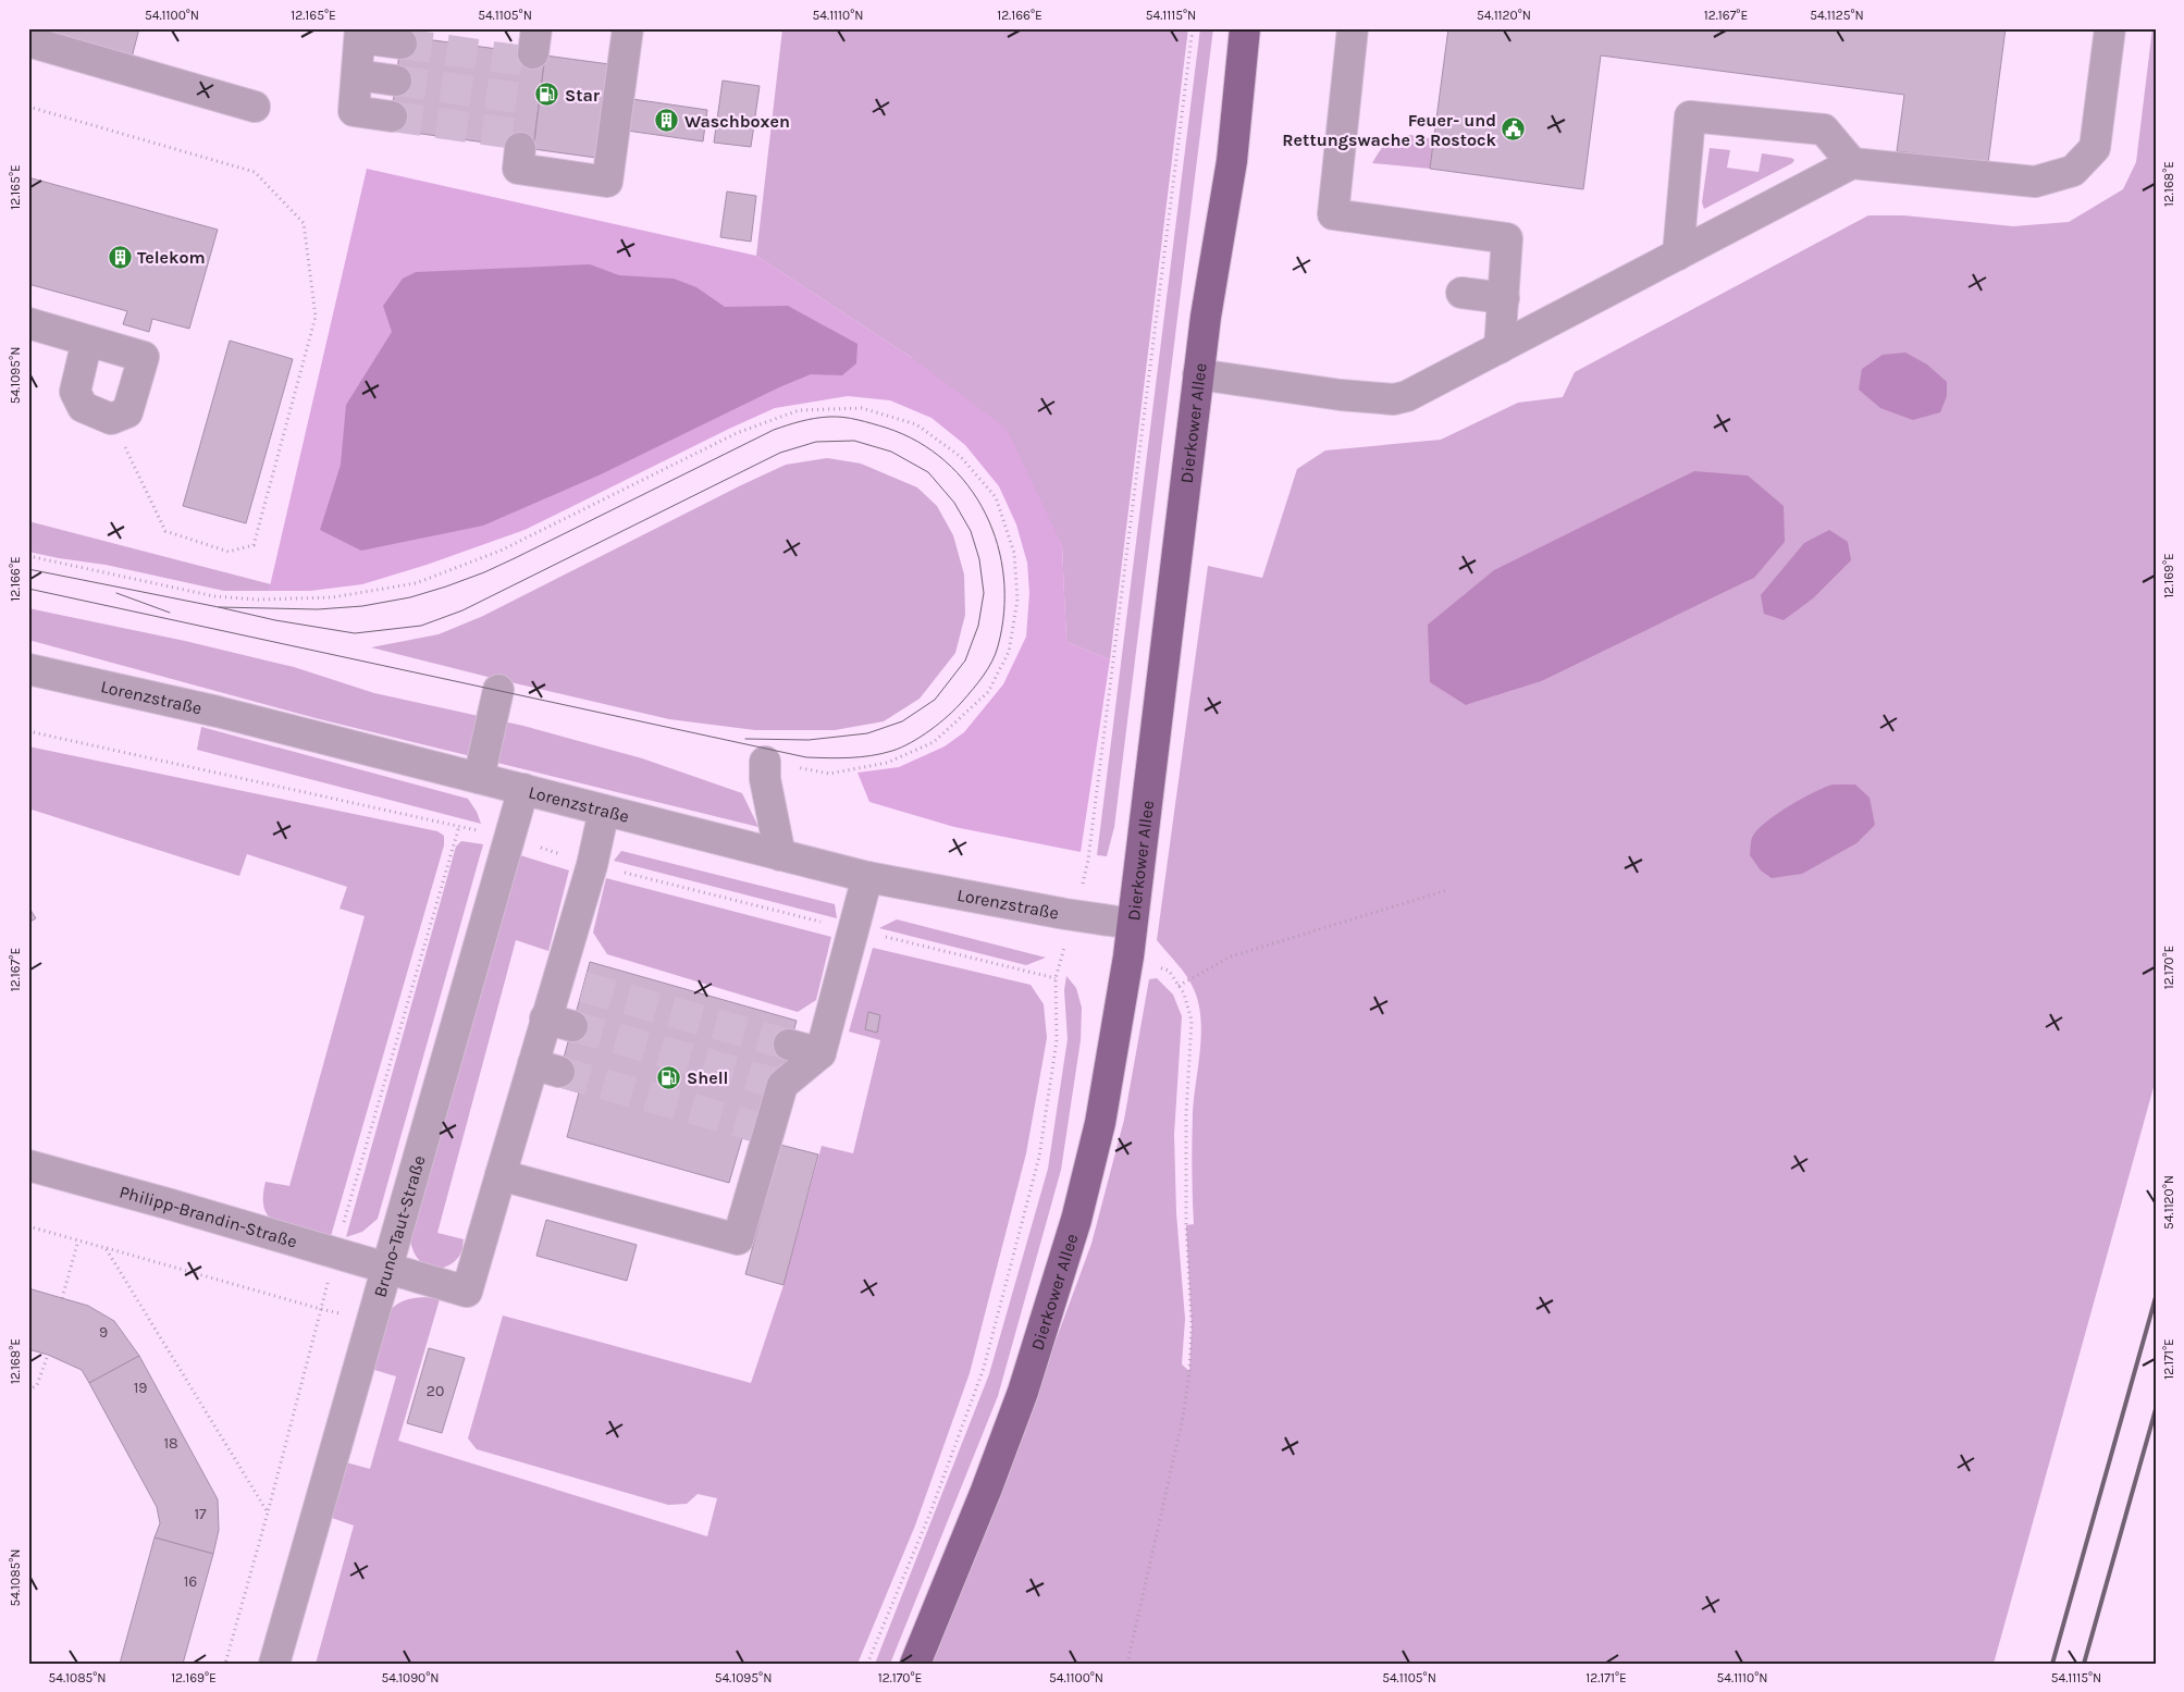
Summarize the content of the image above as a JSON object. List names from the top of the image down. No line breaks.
{"streets":{"main road":["Dierkower Allee"],"street":["Lorenzstraße","Philipp-Brandin-Straße","Bruno-Taut-Straße"]},"crossings":[["Dierkower Allee","Lorenzstraße"],["Lorenzstraße","Bruno-Taut-Straße"],["Philipp-Brandin-Straße","Bruno-Taut-Straße"]],"places":{"fuel station":["Star","Shell"],"building":["Waschboxen","Telekom"],"public building":["Feuer- und Rettungswache 3 Rostock"]},"house_numbers":["9","19","20","18","17","16"],"coordinates":["54.1100°N","12.165°E","54.1105°N","54.1110°N","12.166°E","54.1115°N","54.1120°N","12.167°E","54.1125°N","12.168°E","54.1095°N","12.169°E","12.170°E","12.171°E","54.1085°N","54.1090°N"]}
